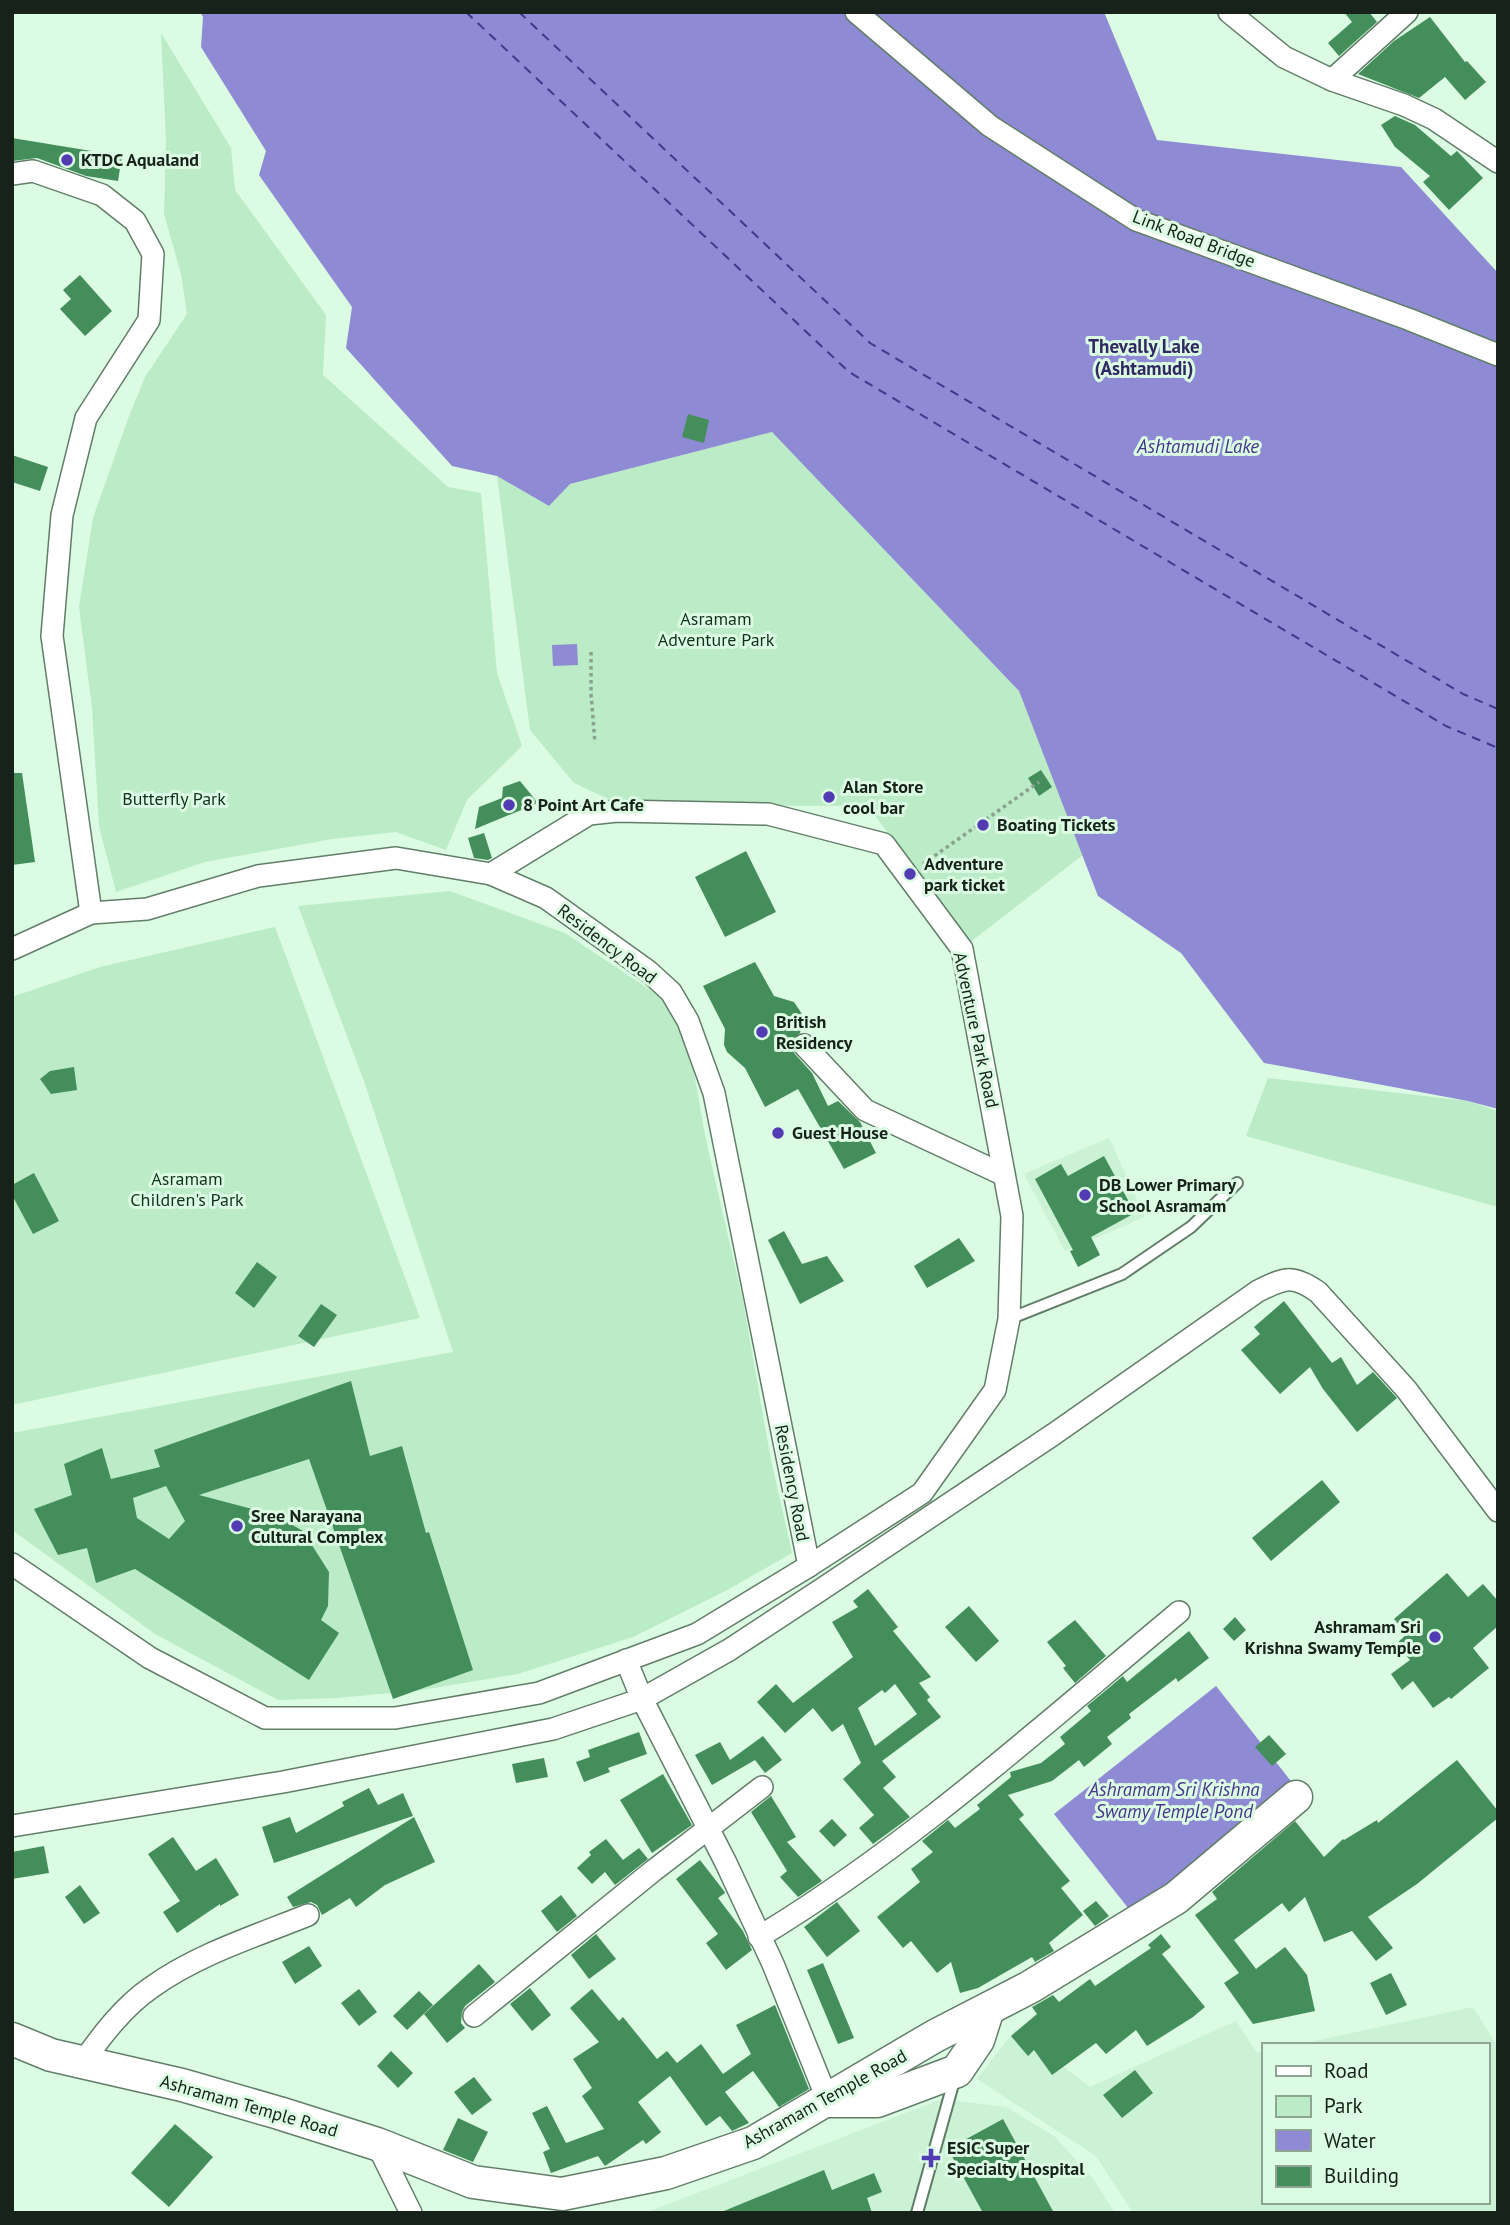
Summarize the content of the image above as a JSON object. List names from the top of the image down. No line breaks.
{"streets":{"street":["Link Road Bridge","Residency Road","Adventure Park Road","Ashramam Temple Road"]},"crossings":[["Residency Road","Adventure Park Road"]],"districts":["Thevally Lake (Ashtamudi)"],"water":["Ashtamudi Lake","Ashramam Sri Krishna Swamy Temple Pond"],"parks":["Asramam Adventure Park","Butterfly Park","Asramam Children's Park"],"places":{"other":["KTDC Aqualand","Alan Store cool bar","8 Point Art Cafe","Boating Tickets","Adventure park ticket","British Residency","Guest House","DB Lower Primary School Asramam","Sree Narayana Cultural Complex","Ashramam Sri Krishna Swamy Temple"],"health":["ESIC Super Specialty Hospital"]},"legend":["Road","Park","Water","Building"]}
